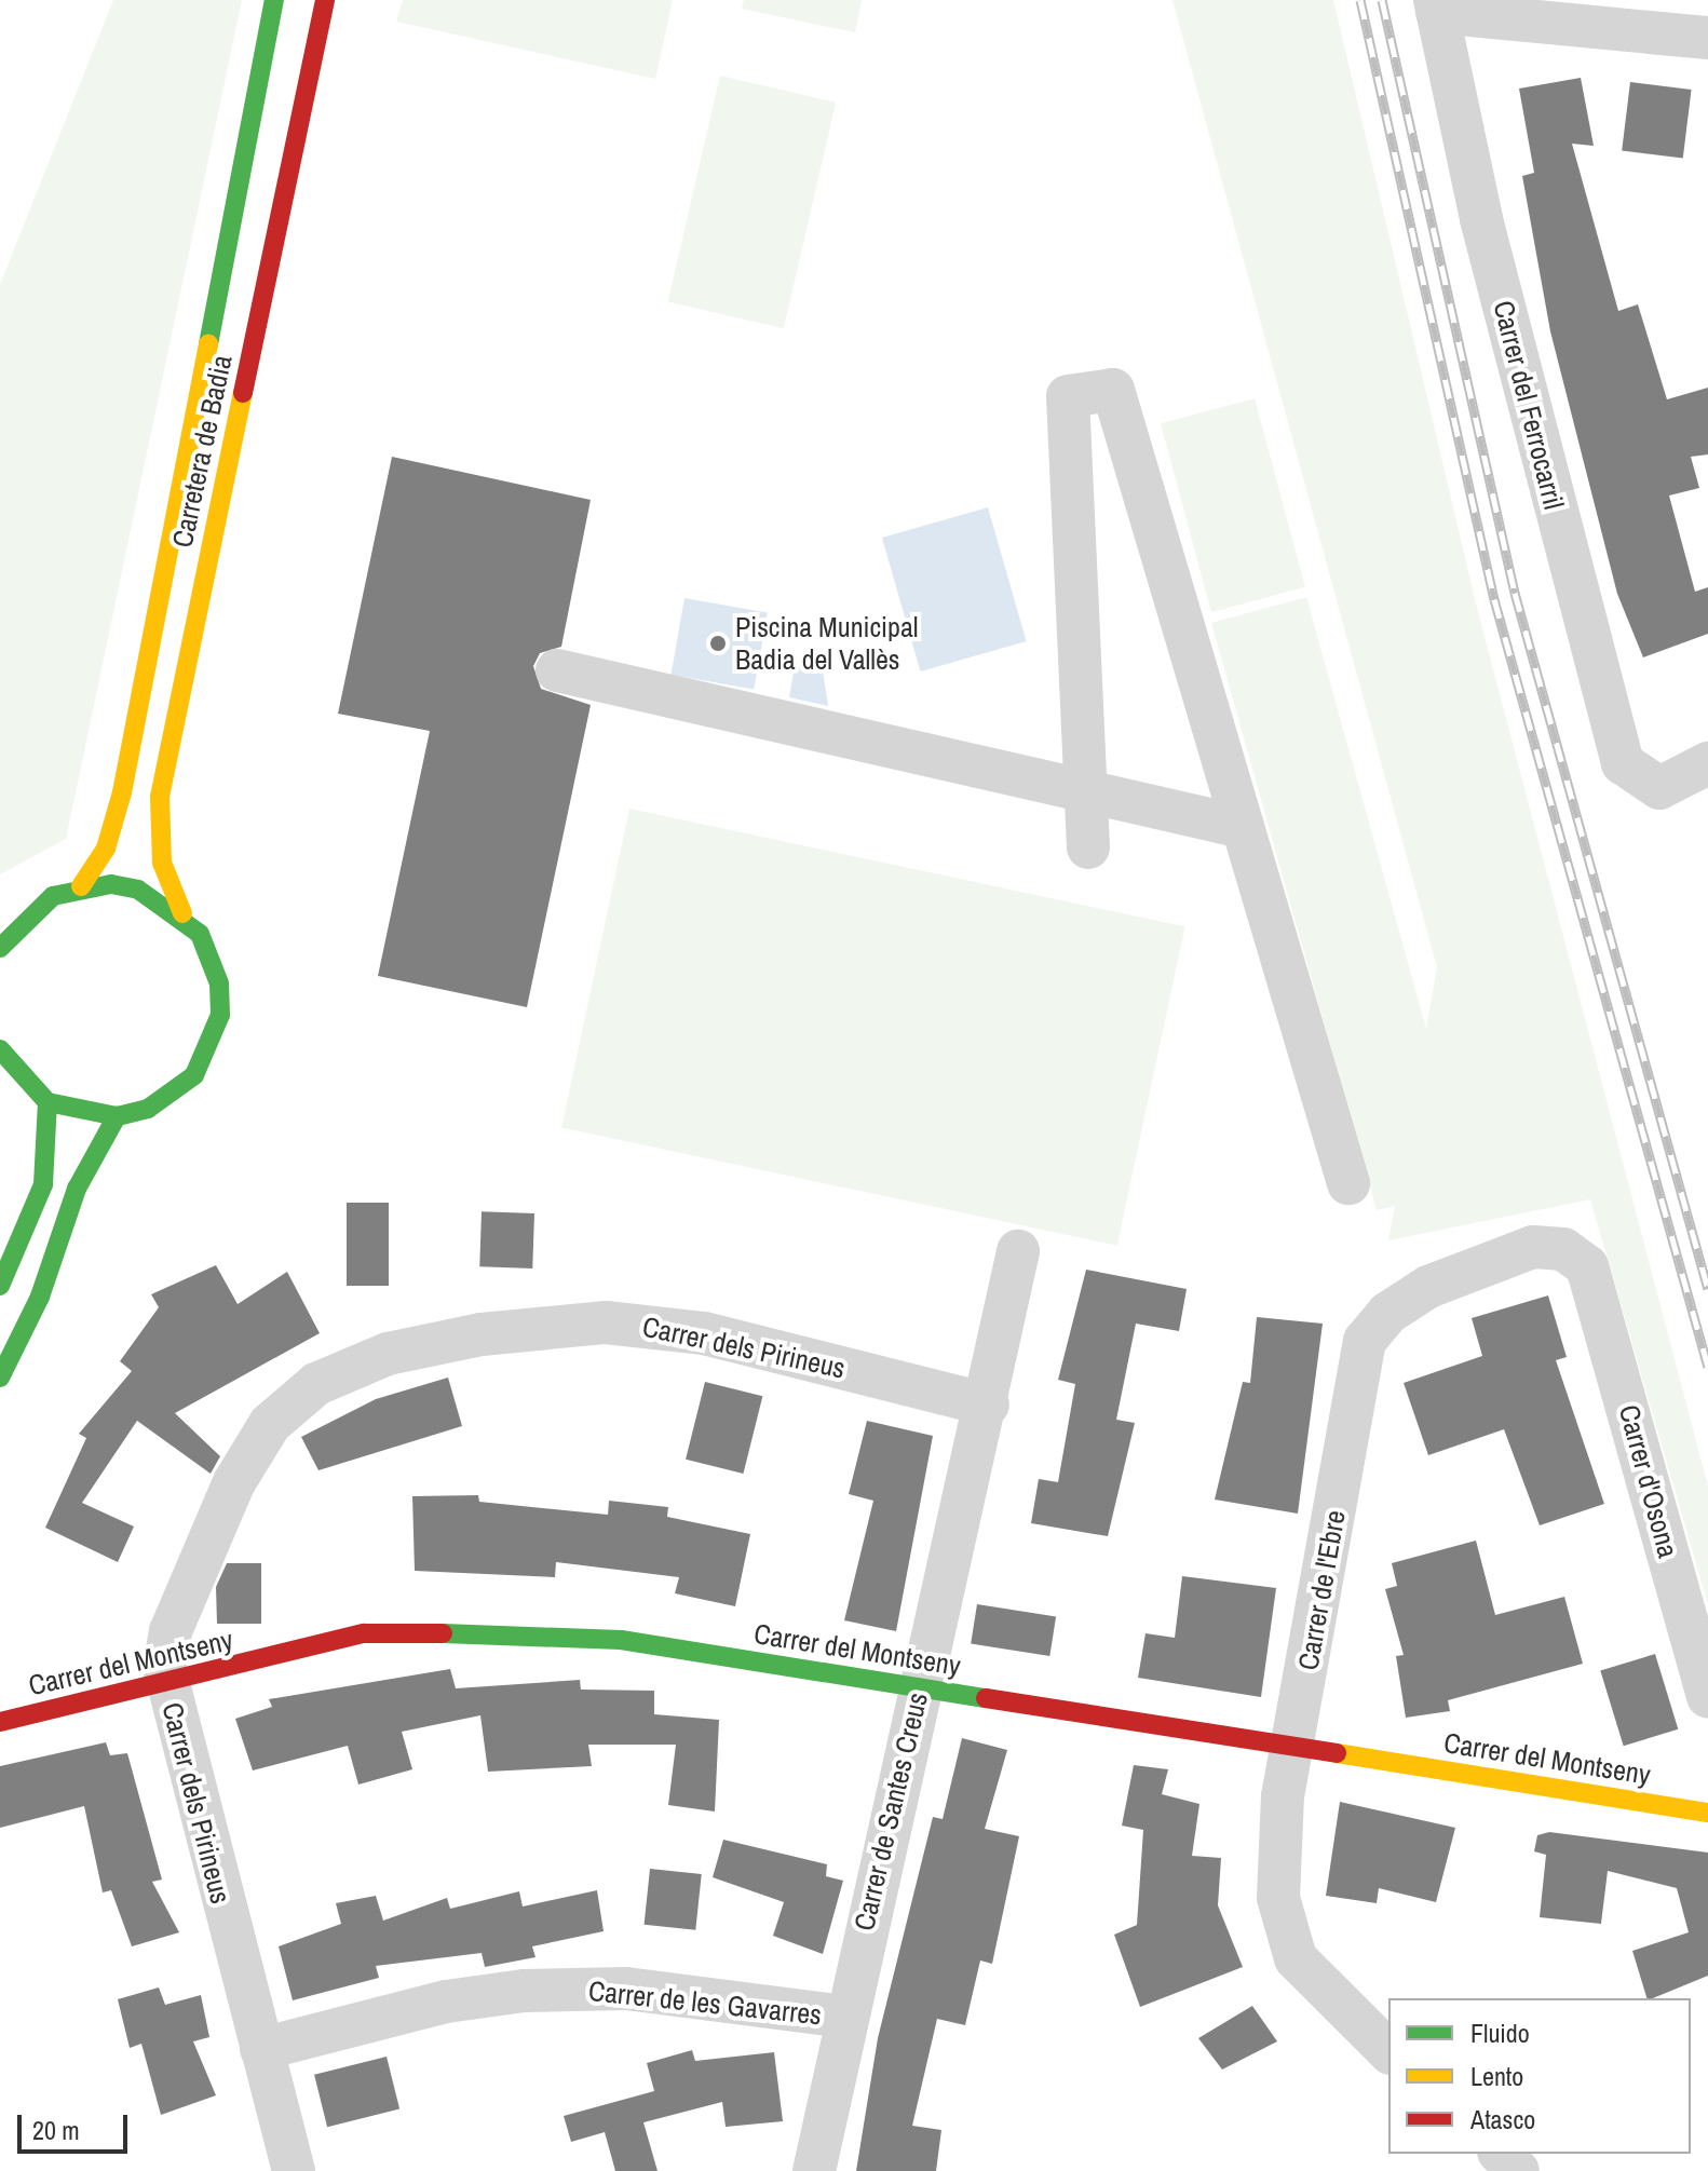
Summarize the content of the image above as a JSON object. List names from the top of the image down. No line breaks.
{"streets":{"street":["Carrer del Ferrocarril","Carretera de Badia","Carrer dels Pirineus","Carrer d'Osona","Carrer de l'Ebre","Carrer del Montseny","Carrer de Santes Creus","Carrer de les Gavarres"]},"crossings":[["Carrer dels Pirineus","Carrer del Montseny"],["Carrer dels Pirineus","Carrer de Santes Creus"],["Carrer dels Pirineus","Carrer de les Gavarres"],["Carrer d'Osona","Carrer de l'Ebre"],["Carrer de l'Ebre","Carrer del Montseny"],["Carrer del Montseny","Carrer de Santes Creus"],["Carrer de Santes Creus","Carrer de les Gavarres"]],"places":["Piscina Municipal Badia del Vallès"],"legend":["Fluido","Lento","Atasco"],"scale_bar":"20 m"}
